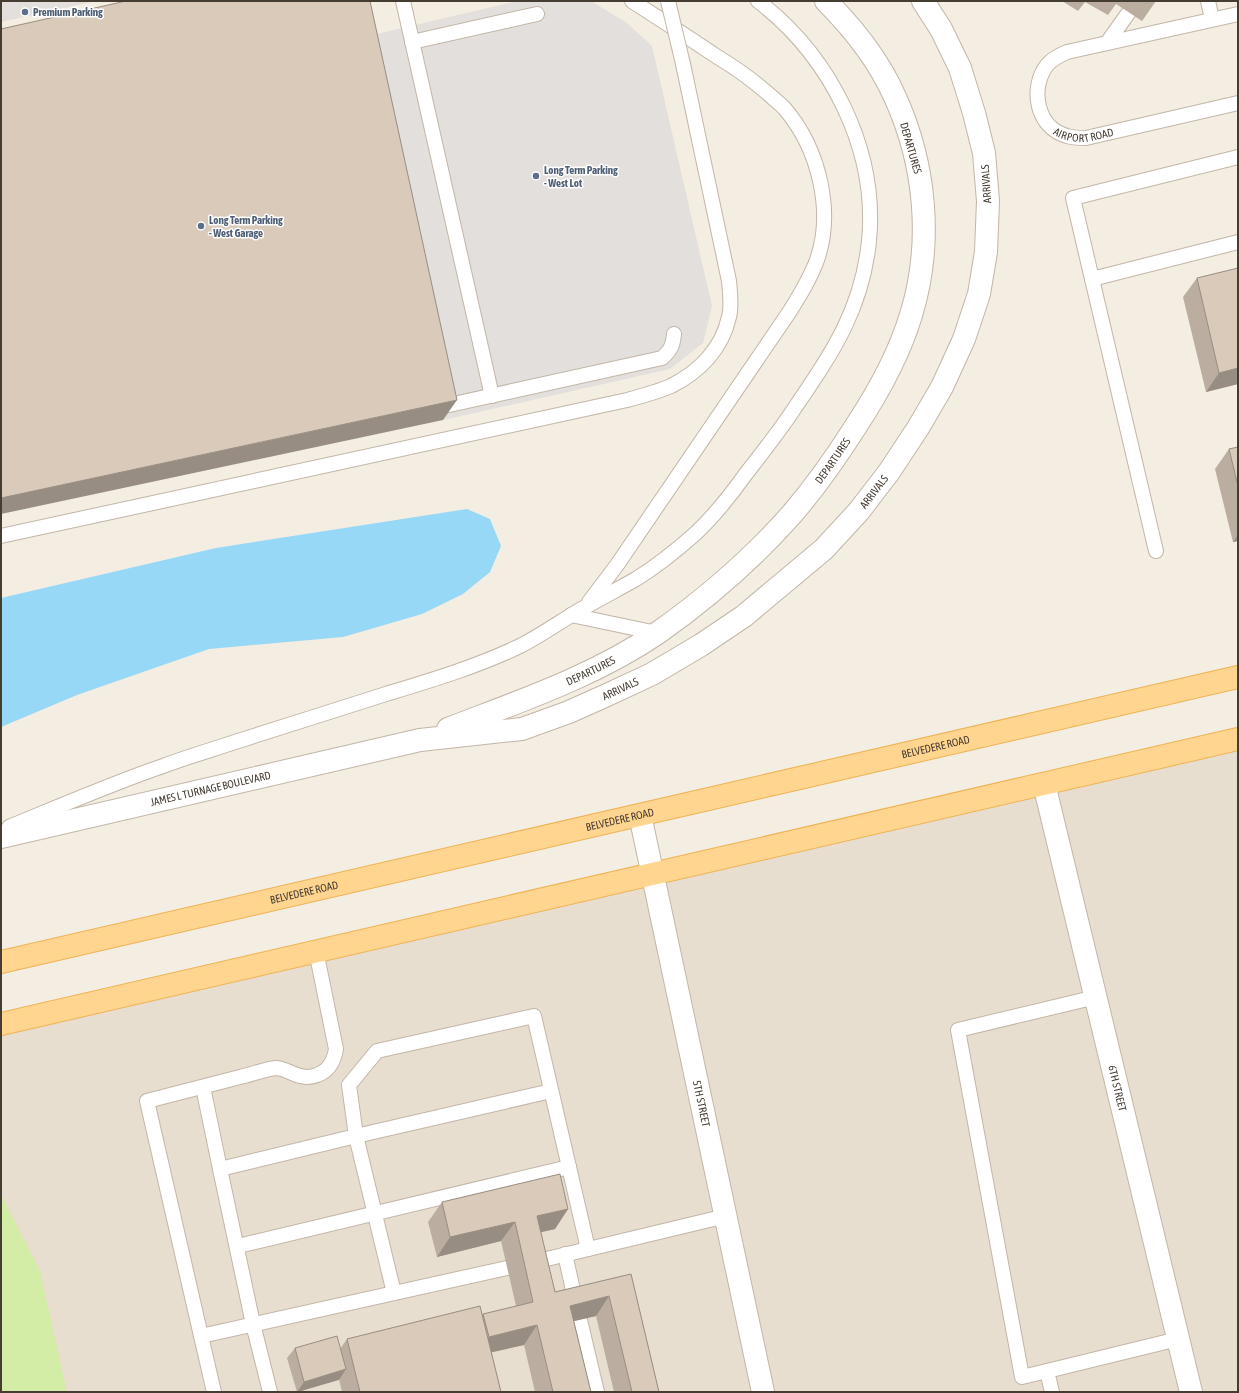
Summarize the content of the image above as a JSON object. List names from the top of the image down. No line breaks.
{"streets":{"main road":["BELVEDERE ROAD"],"street":["DEPARTURES","ARRIVALS","JAMES L TURNAGE BOULEVARD","6TH STREET","5TH STREET"],"lane":["AIRPORT ROAD"]},"crossings":[["DEPARTURES","ARRIVALS"],["DEPARTURES","JAMES L TURNAGE BOULEVARD"],["ARRIVALS","JAMES L TURNAGE BOULEVARD"],["BELVEDERE ROAD","5TH STREET"]],"places":["Premium Parking","Long Term Parking - West Lot","Long Term Parking - West Garage"]}
